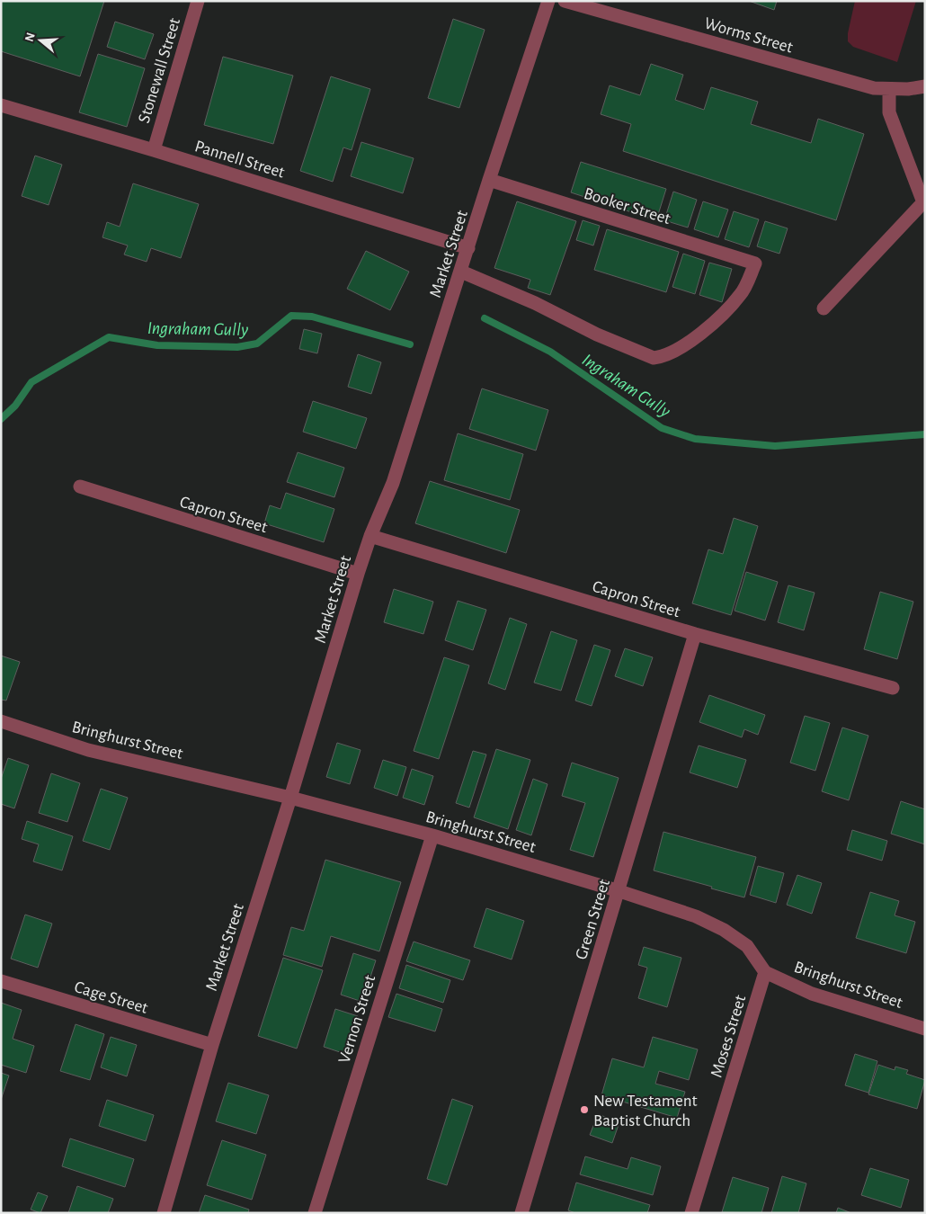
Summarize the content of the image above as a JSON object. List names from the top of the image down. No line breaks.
{"streets":{"street":["Worms Street","Stonewall Street","Pannell Street","Booker Street","Market Street","Capron Street","Bringhurst Street","Green Street","Cage Street","Vernon Street","Moses Street"]},"crossings":[["Stonewall Street","Pannell Street"],["Pannell Street","Market Street"],["Booker Street","Market Street"],["Market Street","Capron Street"],["Market Street","Bringhurst Street"],["Market Street","Cage Street"],["Capron Street","Green Street"],["Bringhurst Street","Green Street"],["Bringhurst Street","Vernon Street"],["Bringhurst Street","Moses Street"]],"water":["Ingraham Gully"],"places":["New Testament Baptist Church"],"north":"left"}
